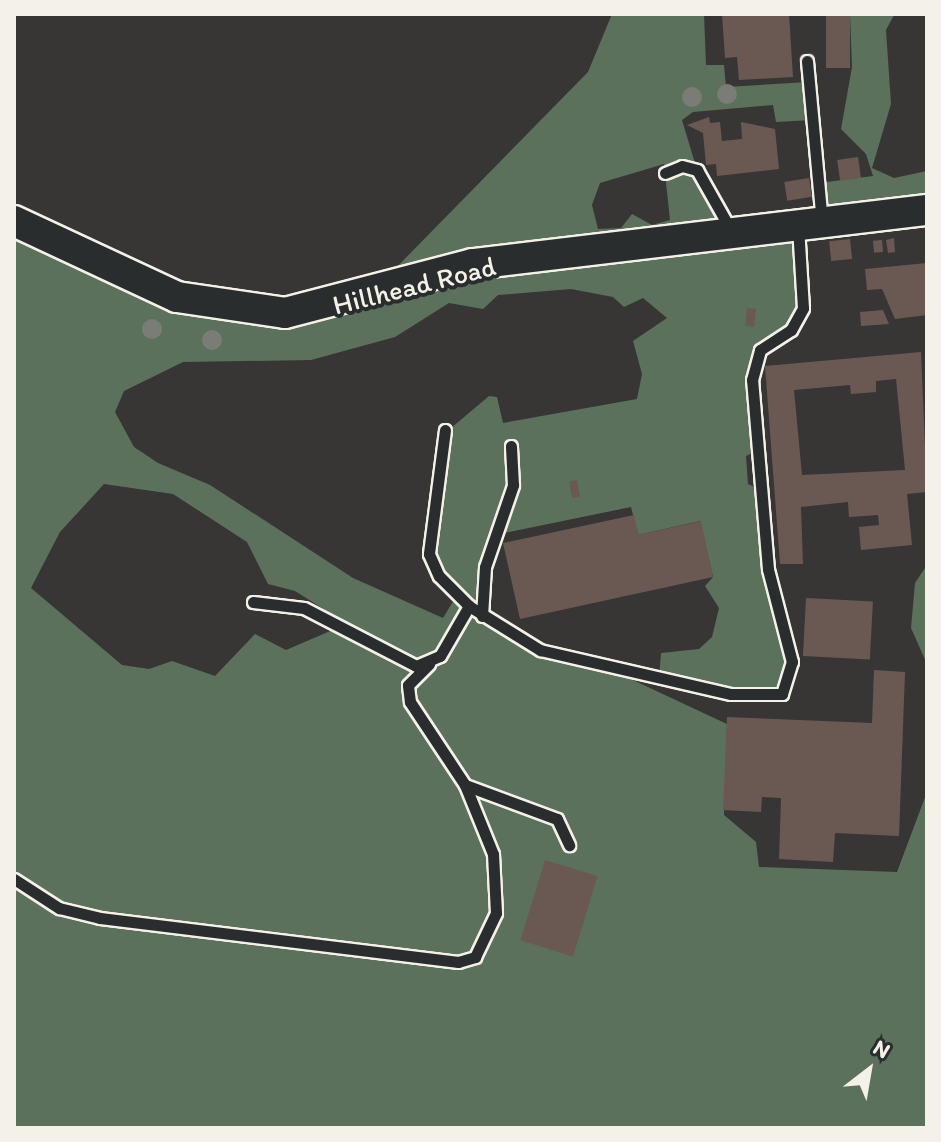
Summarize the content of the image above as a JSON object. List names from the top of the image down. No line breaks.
{"streets":{"street":["Hillhead Road"]},"north":"top right"}
